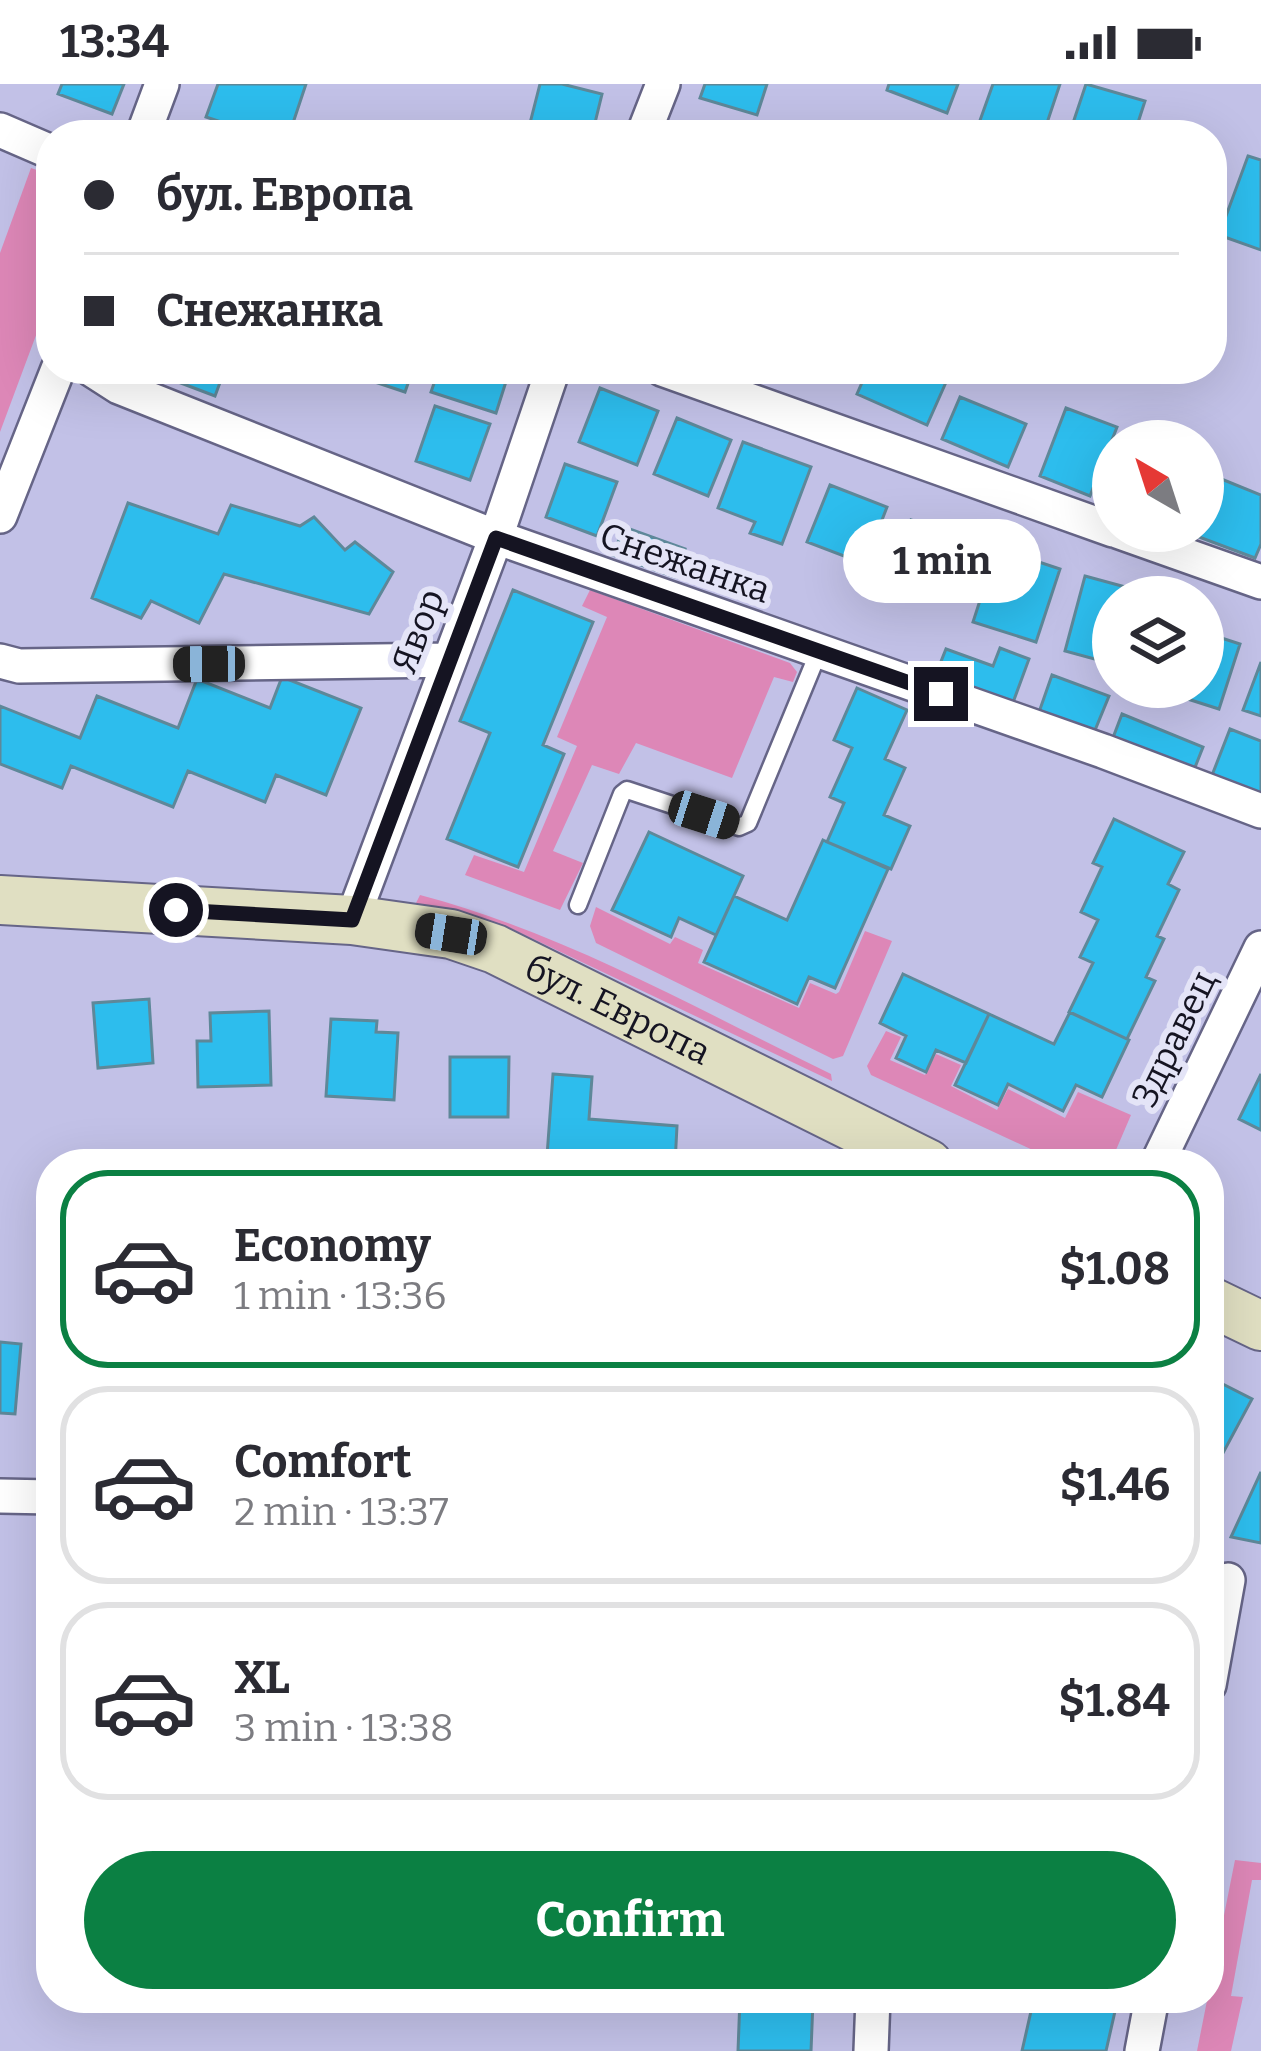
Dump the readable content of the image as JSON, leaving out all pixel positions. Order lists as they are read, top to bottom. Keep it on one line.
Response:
{"streets":{"street":["Снежанка","Явор","бул. Европа","Здравец"]},"crossings":[["Снежанка","Явор"],["Явор","бул. Европа"]],"north":"top left","page":{"status":"13:34","banner":["бул. Европа","Снежанка"],"bubble":"1 min","list":[{"name":"Economy","note":"1 min · 13:36","value":"$1.08"},{"name":"Comfort","note":"2 min · 13:37","value":"$1.46"},{"name":"XL","note":"3 min · 13:38","value":"$1.84"}],"buttons":"Confirm"}}
